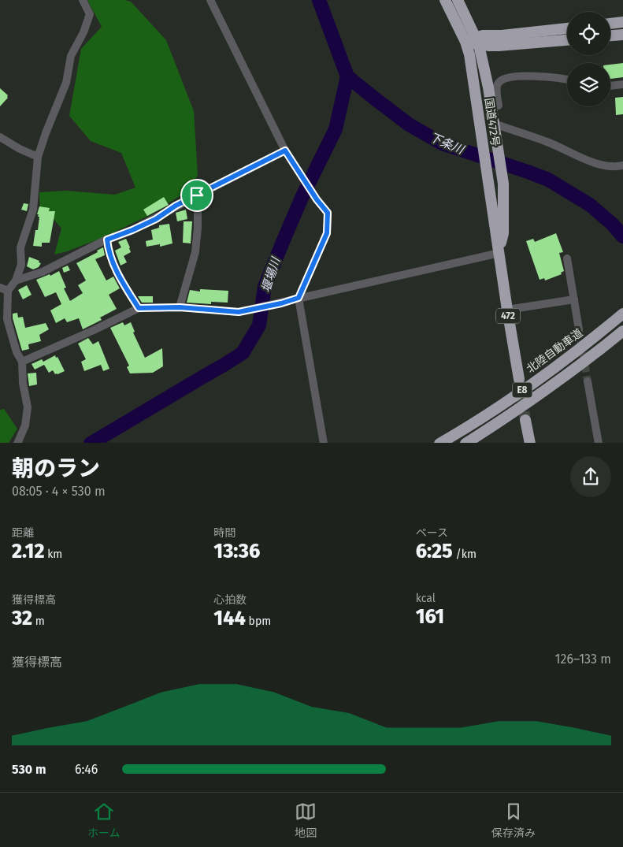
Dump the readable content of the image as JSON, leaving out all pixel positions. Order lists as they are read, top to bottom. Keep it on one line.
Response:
{"streets":{"highway":["国道472号","472","北陸自動車道","E8"]},"water":["下条川","堰場川"],"page":{"heading":["朝のラン","08:05 · 4 × 530 m"],"stats":[["距離","2.12 km"],["時間","13:36"],["ペース","6:25 /km"],["獲得標高","32 m"],["心拍数","144 bpm"],["kcal","161"]],"chart":["獲得標高","126–133 m"],"list":[{"name":"530 m","note":"6:46"}],"tabs":["ホーム","地図","保存済み"]}}
